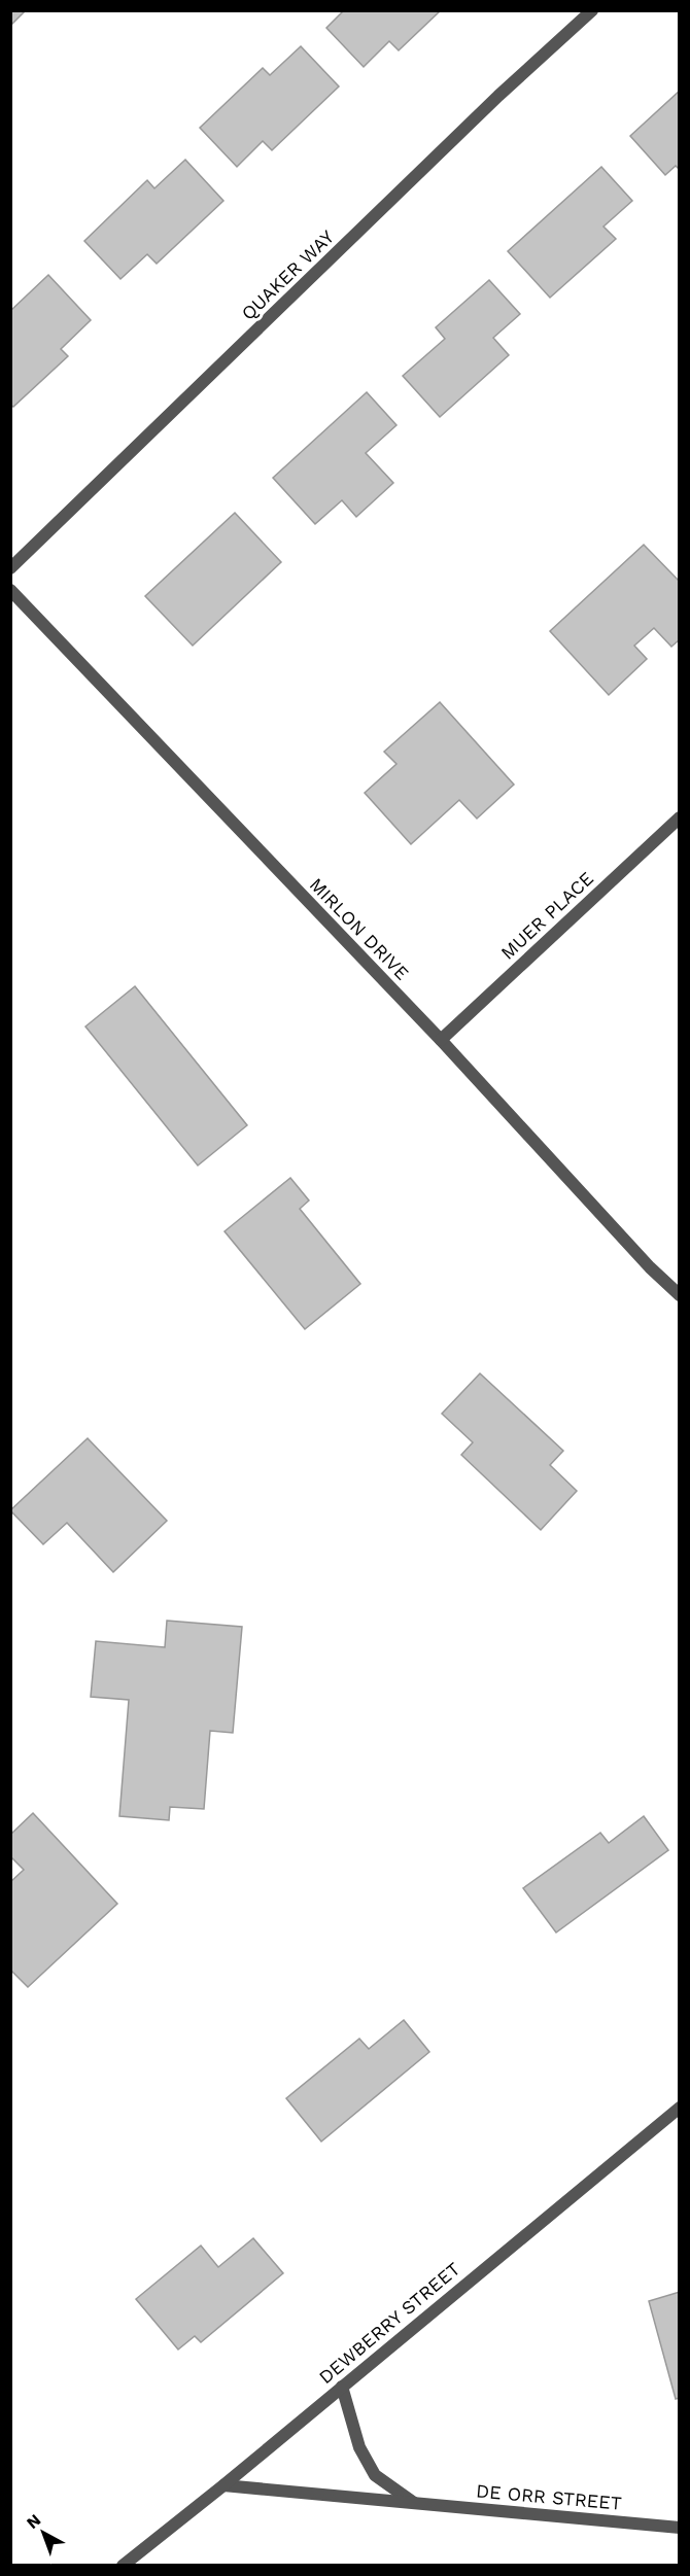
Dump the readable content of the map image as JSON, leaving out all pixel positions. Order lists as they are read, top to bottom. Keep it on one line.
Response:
{"streets":{"street":["QUAKER WAY","MUER PLACE","MIRLON DRIVE","DEWBERRY STREET","DE ORR STREET"]},"crossings":[["MUER PLACE","MIRLON DRIVE"],["DEWBERRY STREET","DE ORR STREET"]],"north":"top left"}
